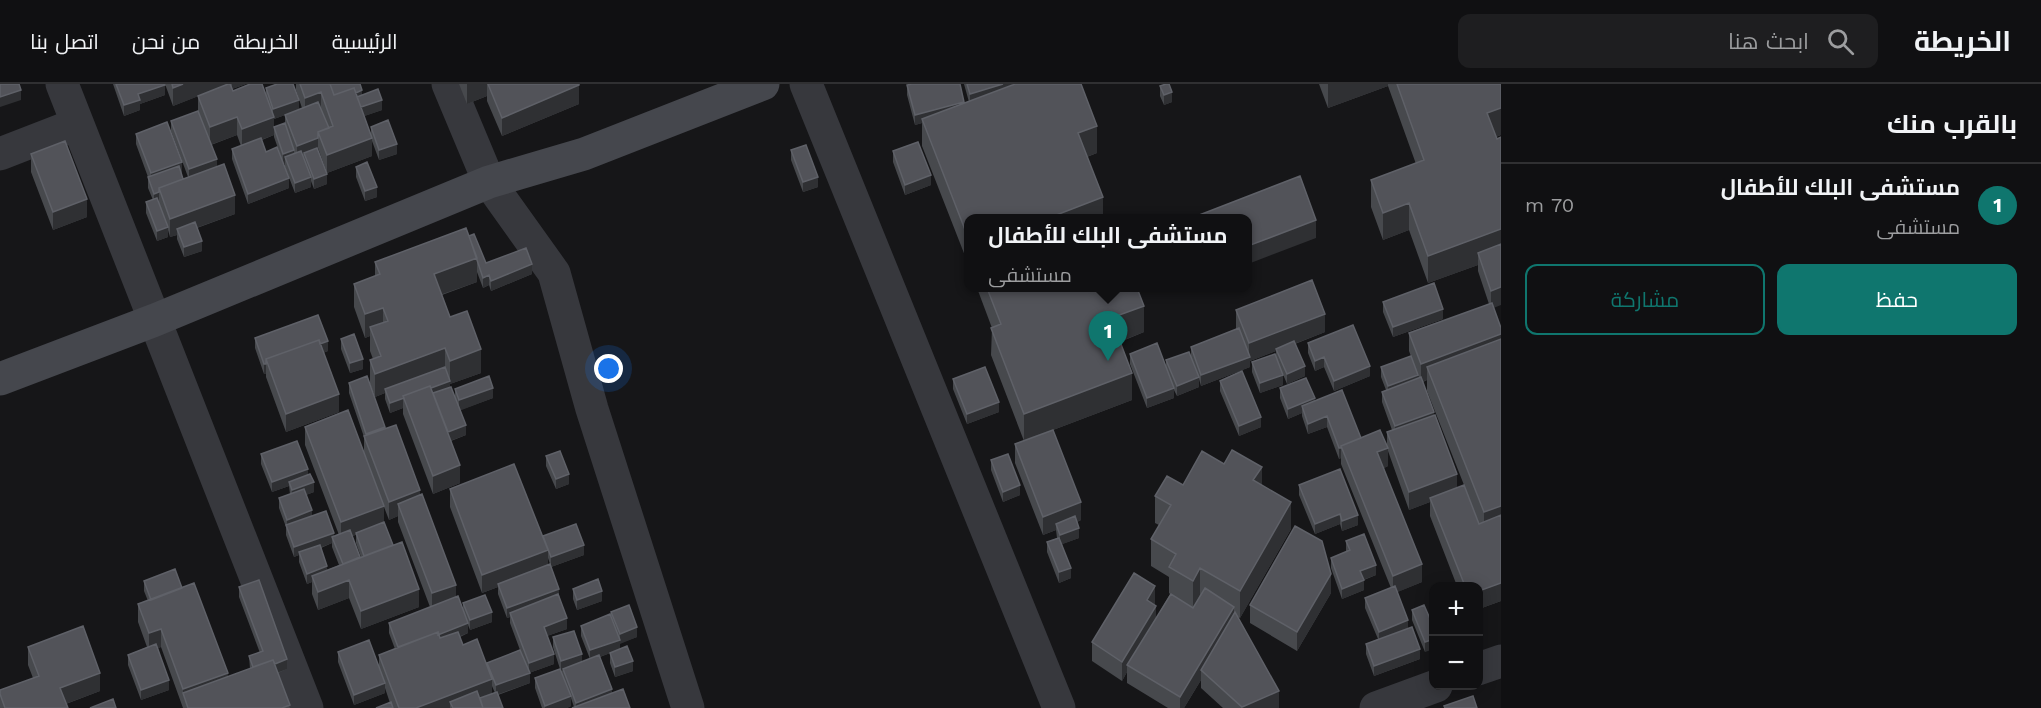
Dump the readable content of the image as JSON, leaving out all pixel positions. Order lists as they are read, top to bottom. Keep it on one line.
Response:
{"page":{"header":"الخريطة","search":"ابحث هنا","nav":["الرئيسية","الخريطة","من نحن","اتصل بنا"],"heading":"بالقرب منك","list":[{"mark":"1","name":"مستشفى البلك للأطفال","note":"مستشفى","value":"70 m"}],"popup":["مستشفى البلك للأطفال","مستشفى"],"buttons":["حفظ","مشاركة"],"pins":"1","map_buttons":["+","−"]}}
